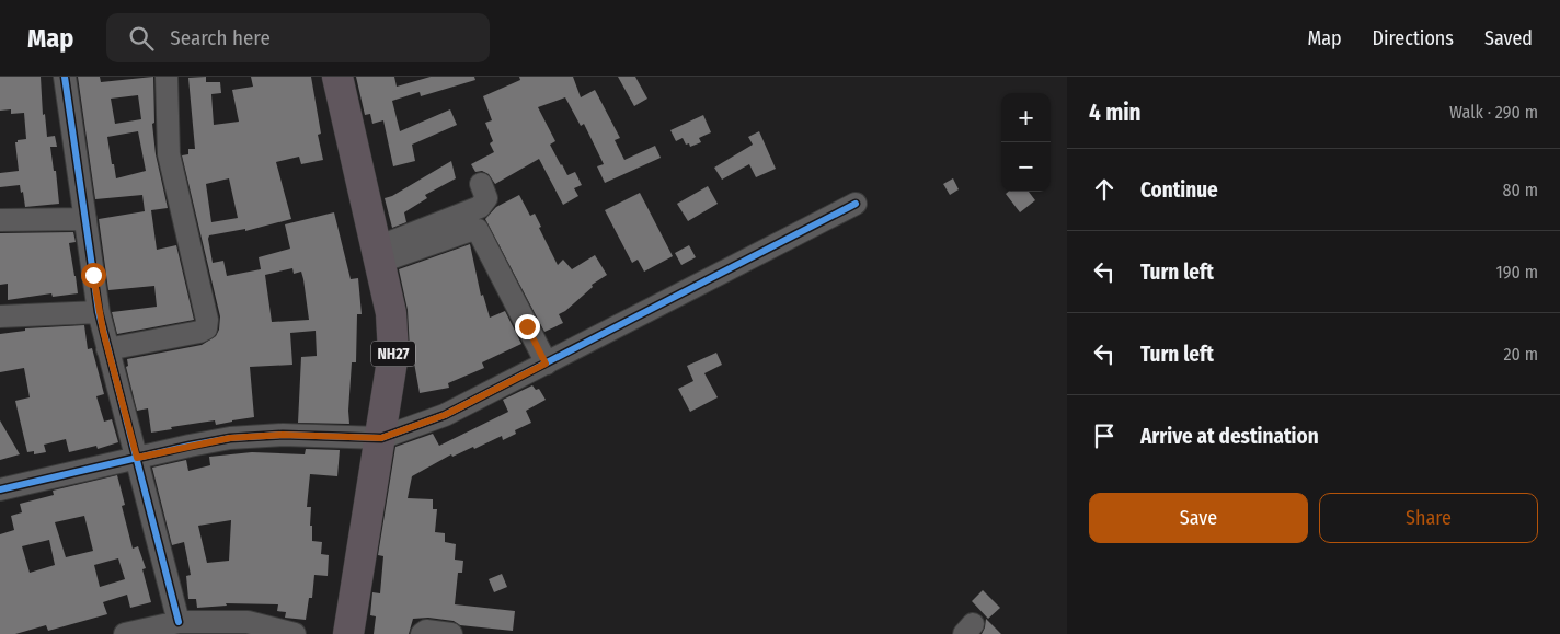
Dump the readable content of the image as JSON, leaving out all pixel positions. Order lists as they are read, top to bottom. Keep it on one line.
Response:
{"streets":{"highway":["NH27"]},"page":{"header":"Map","search":"Search here","nav":["Map","Directions","Saved"],"heading":["4 min","Walk · 290 m"],"map_buttons":["+","−"],"list":[["Continue","80 m"],["Turn left","190 m"],["Turn left","20 m"],"Arrive at destination"],"buttons":["Save","Share"]}}
